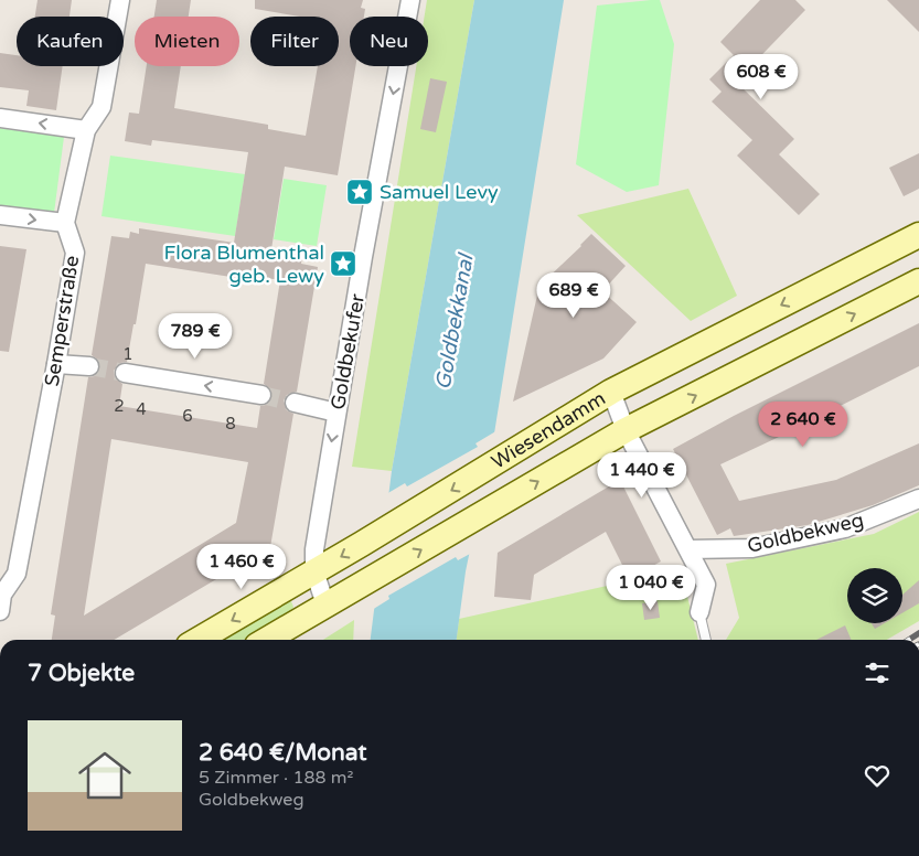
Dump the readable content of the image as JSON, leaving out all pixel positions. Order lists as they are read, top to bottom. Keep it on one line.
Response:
{"streets":{"street":["Semperstraße","Goldbekufer","Wiesendamm","Goldbekweg"]},"crossings":[["Goldbekufer","Wiesendamm"]],"one_way":["Goldbekufer"],"water":["Goldbekkanal"],"places":{"place":["Samuel Levy","Flora Blumenthal geb. Lewy"]},"house_numbers":["1","2","4","6","8"],"page":{"chip":["Kaufen","Mieten","Filter","Neu"],"price":["608 €","689 €","789 €","2 640 €","1 440 €","1 460 €","1 040 €"],"heading":"7 Objekte","list":[{"name":"2 640 €/Monat","note":"5 Zimmer · 188 m² · Goldbekweg"}]}}
